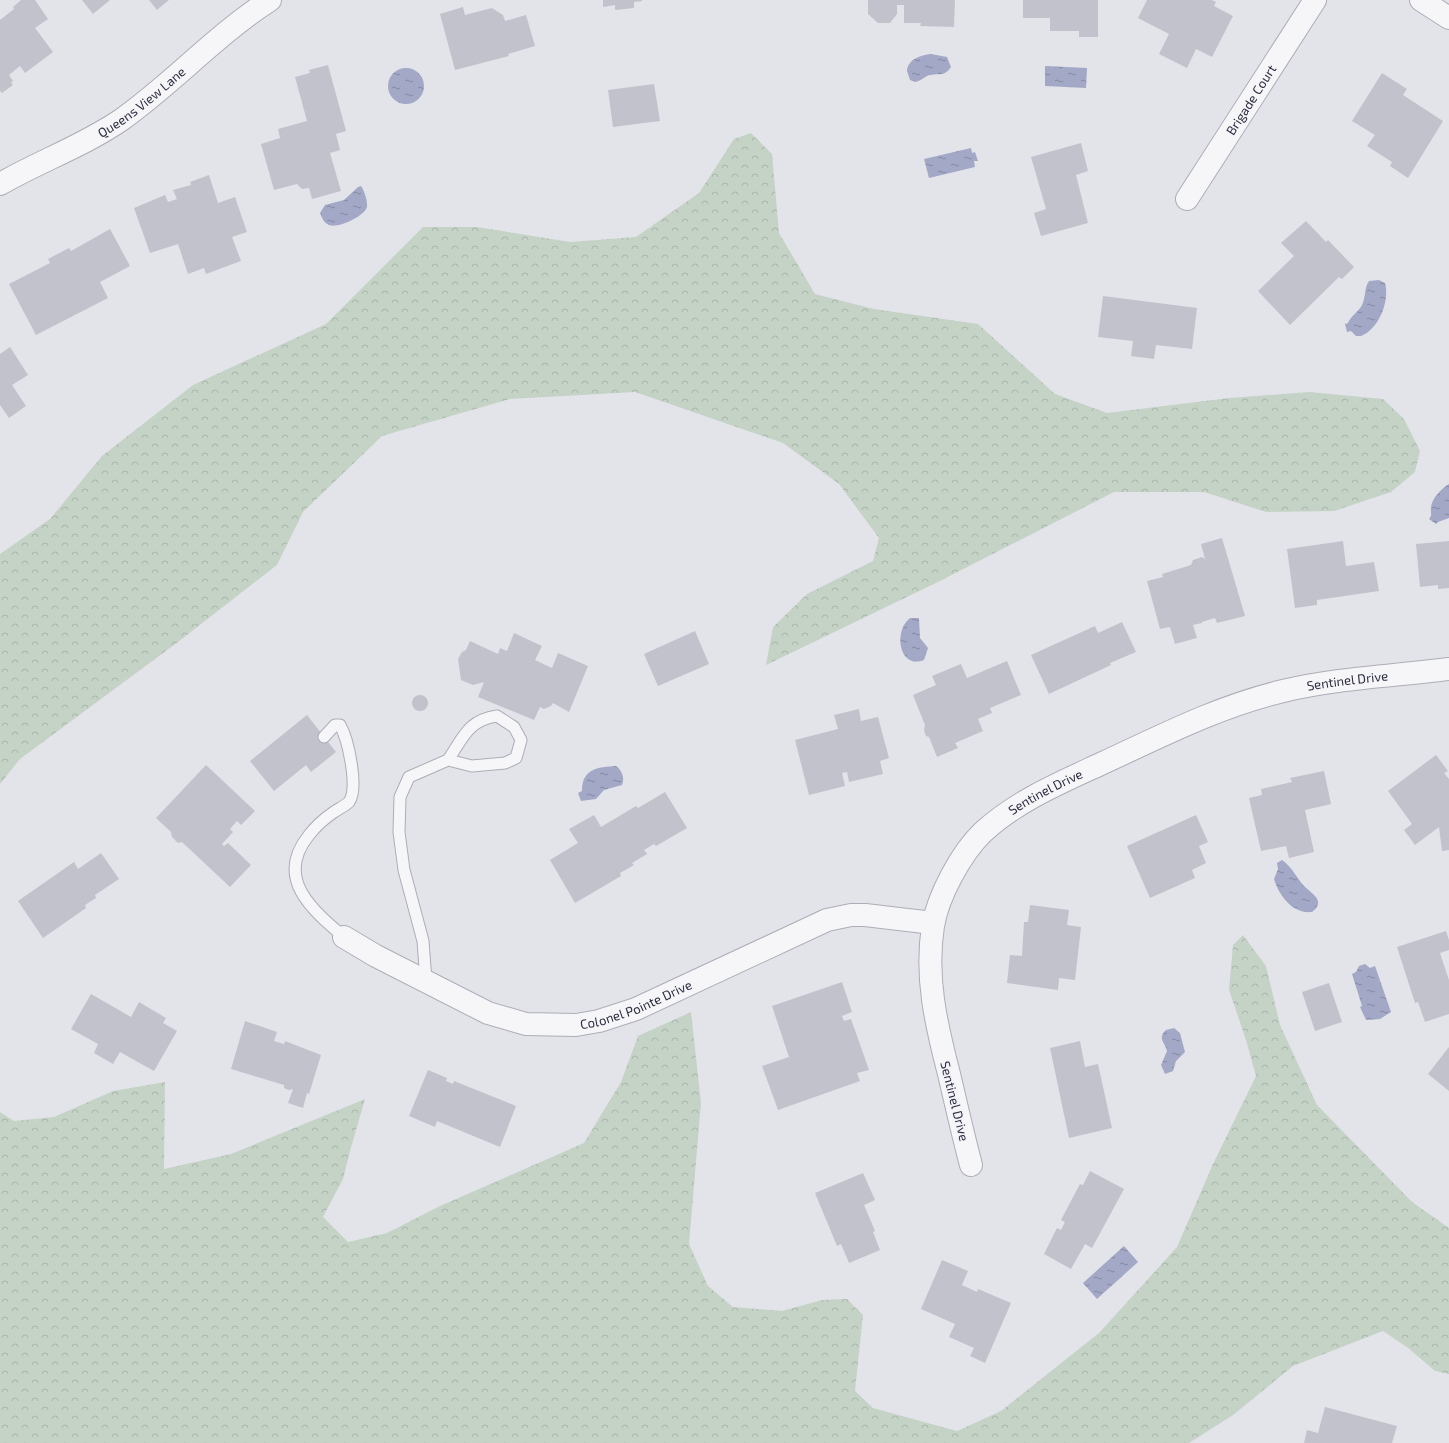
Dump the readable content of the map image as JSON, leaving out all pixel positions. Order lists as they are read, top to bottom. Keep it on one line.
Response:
{"streets":{"street":["Brigade Court","Queens View Lane","Sentinel Drive","Colonel Pointe Drive"]},"crossings":[["Sentinel Drive","Colonel Pointe Drive"]]}
